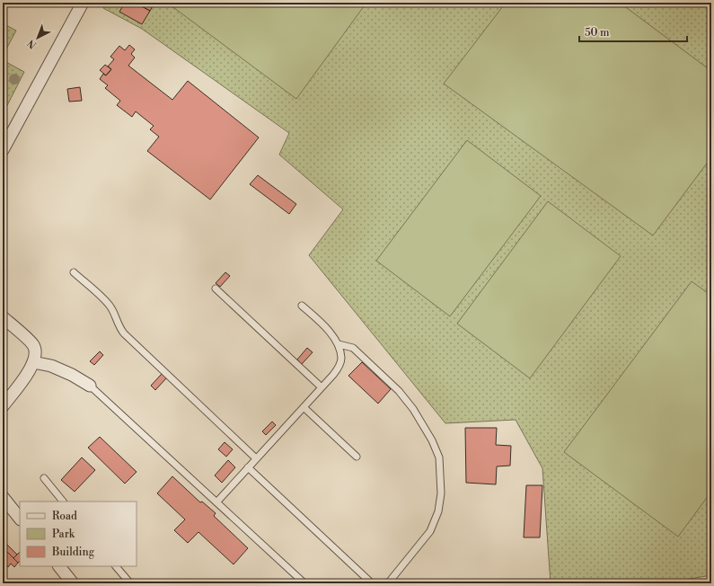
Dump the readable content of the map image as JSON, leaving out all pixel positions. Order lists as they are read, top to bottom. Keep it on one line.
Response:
{"legend":["Road","Park","Building"],"scale_bar":"50 m","north":"bottom left"}
